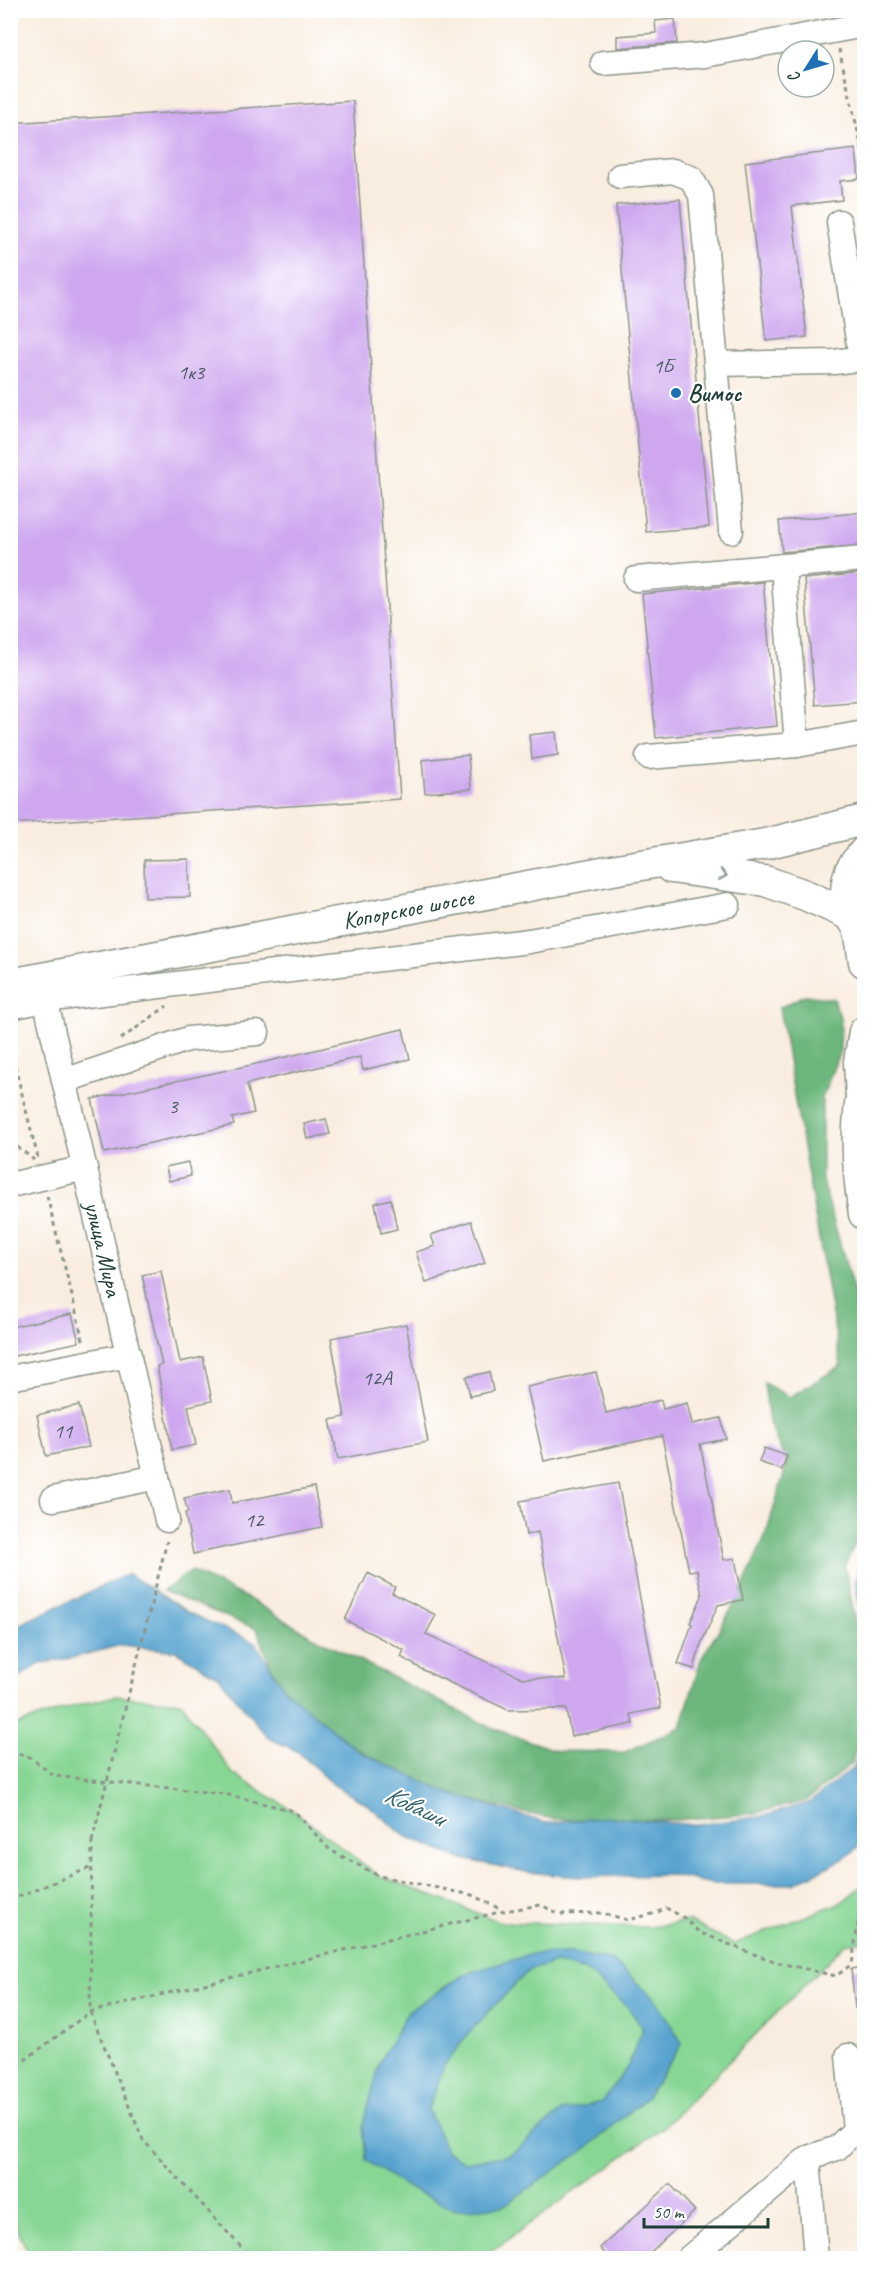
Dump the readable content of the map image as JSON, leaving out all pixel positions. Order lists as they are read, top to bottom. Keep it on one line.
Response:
{"streets":{"main road":["Копорское шоссе"],"street":["улица Мира"]},"crossings":[["Копорское шоссе","улица Мира"]],"water":["Коваши"],"places":["Вимос"],"house_numbers":["1Б","1к3","3","12А","11","12"],"scale_bar":"50 m","north":"bottom left"}
